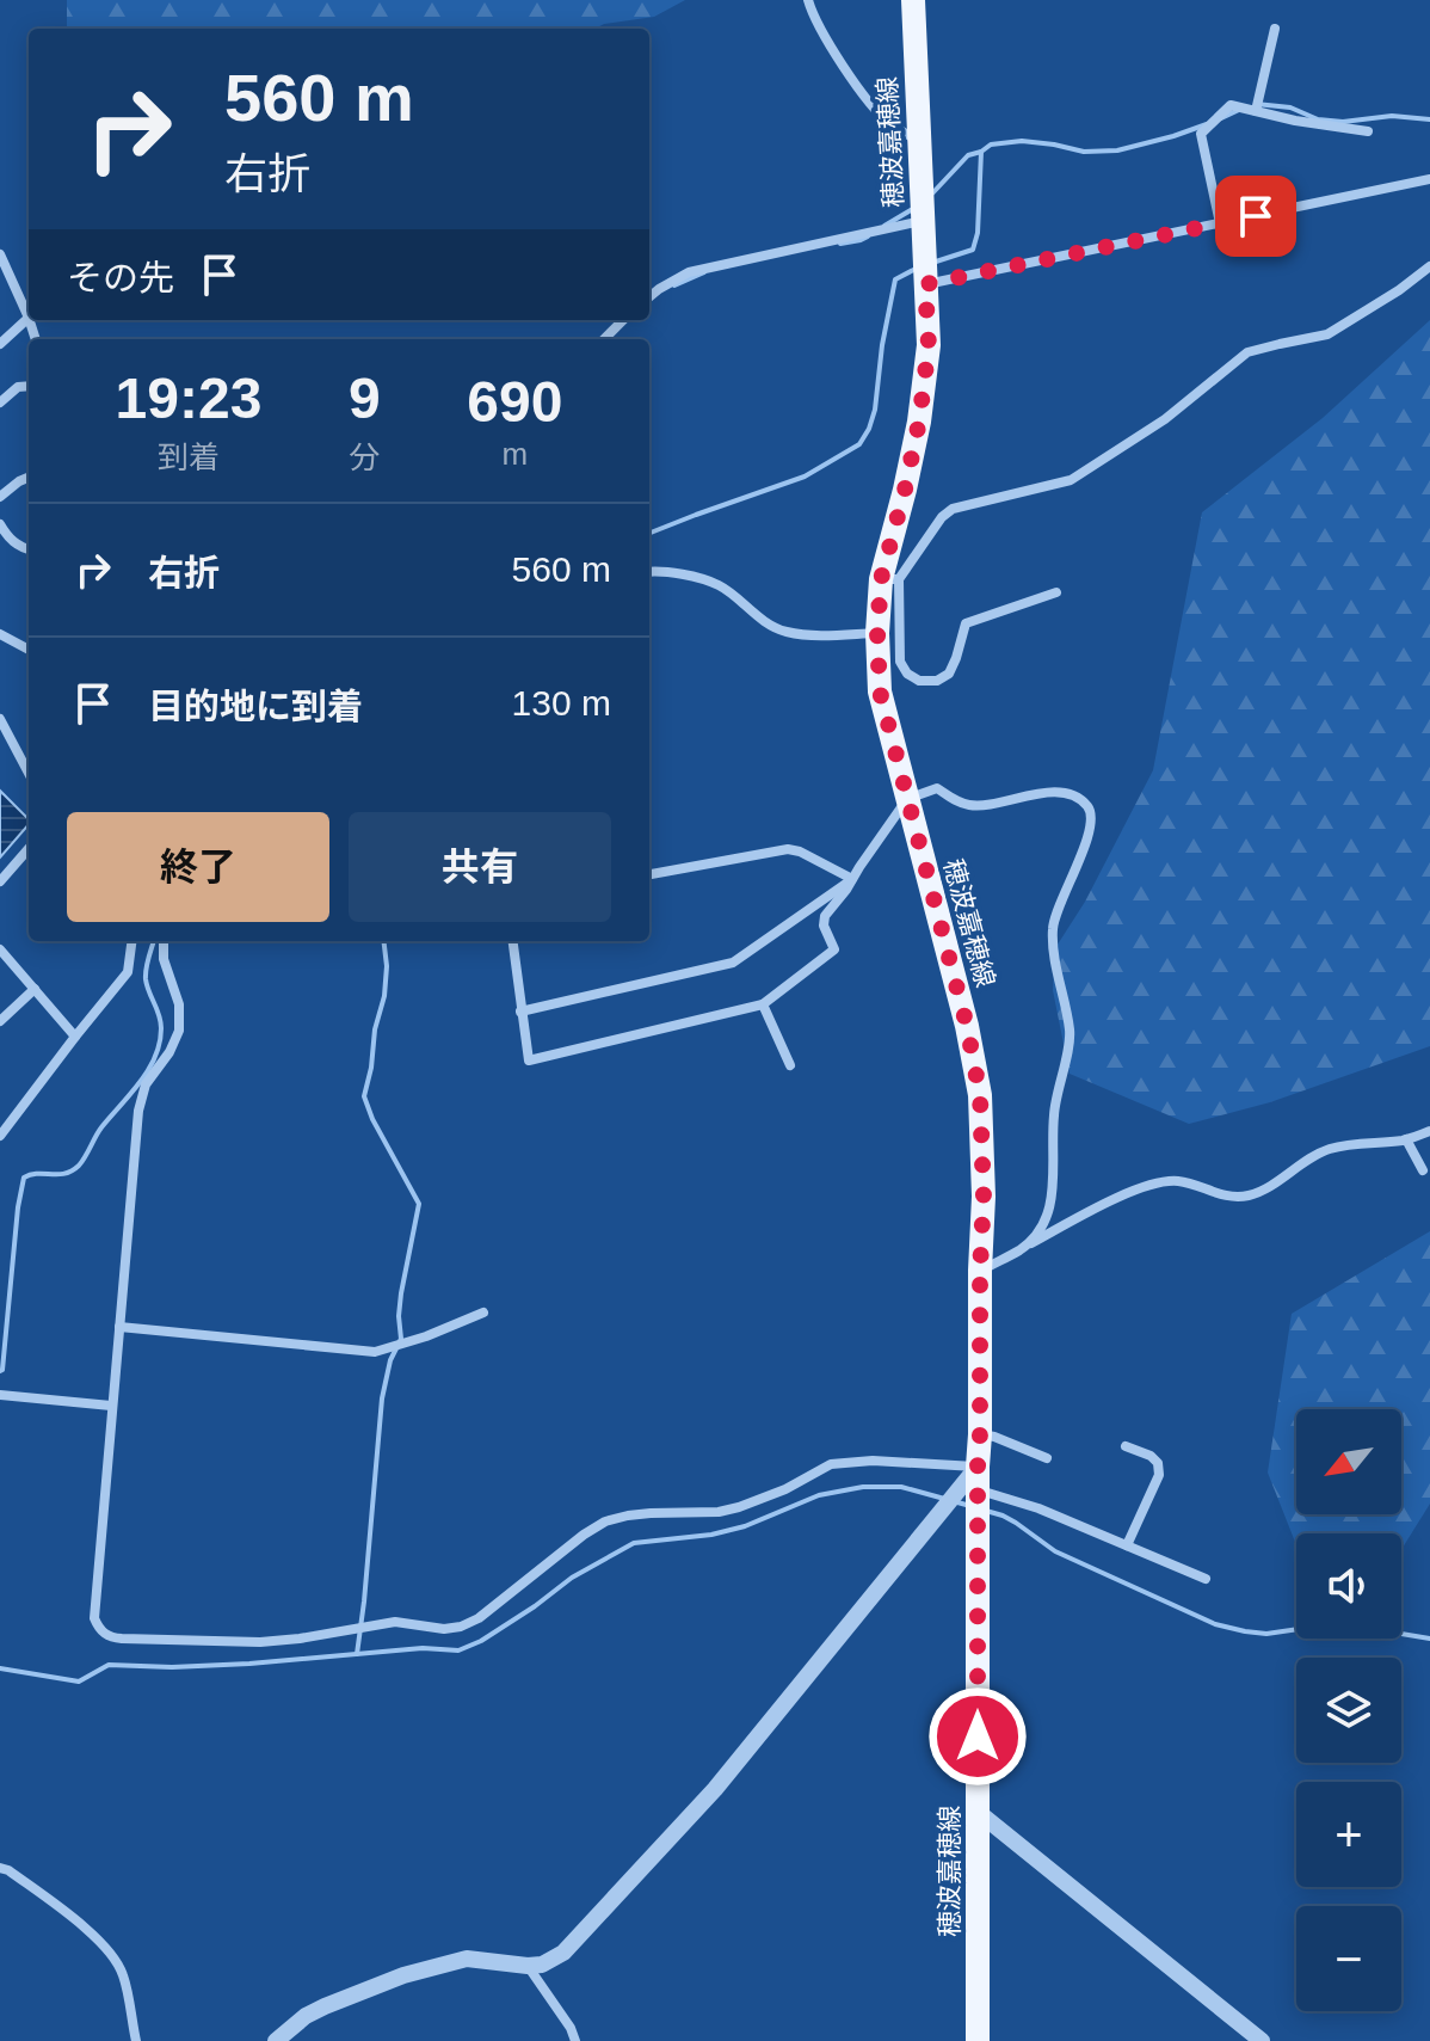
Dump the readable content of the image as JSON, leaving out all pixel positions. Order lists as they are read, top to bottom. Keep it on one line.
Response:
{"streets":{"main road":["穂波嘉穂線"]},"north":"bottom left","page":{"turn":["560 m","右折"],"then":"その先","eta":["19:23","到着","9","分","690","m"],"list":[{"name":"右折","value":"560 m"},{"name":"目的地に到着","value":"130 m"}],"buttons":["終了","共有"],"map_buttons":["+","−"]}}
